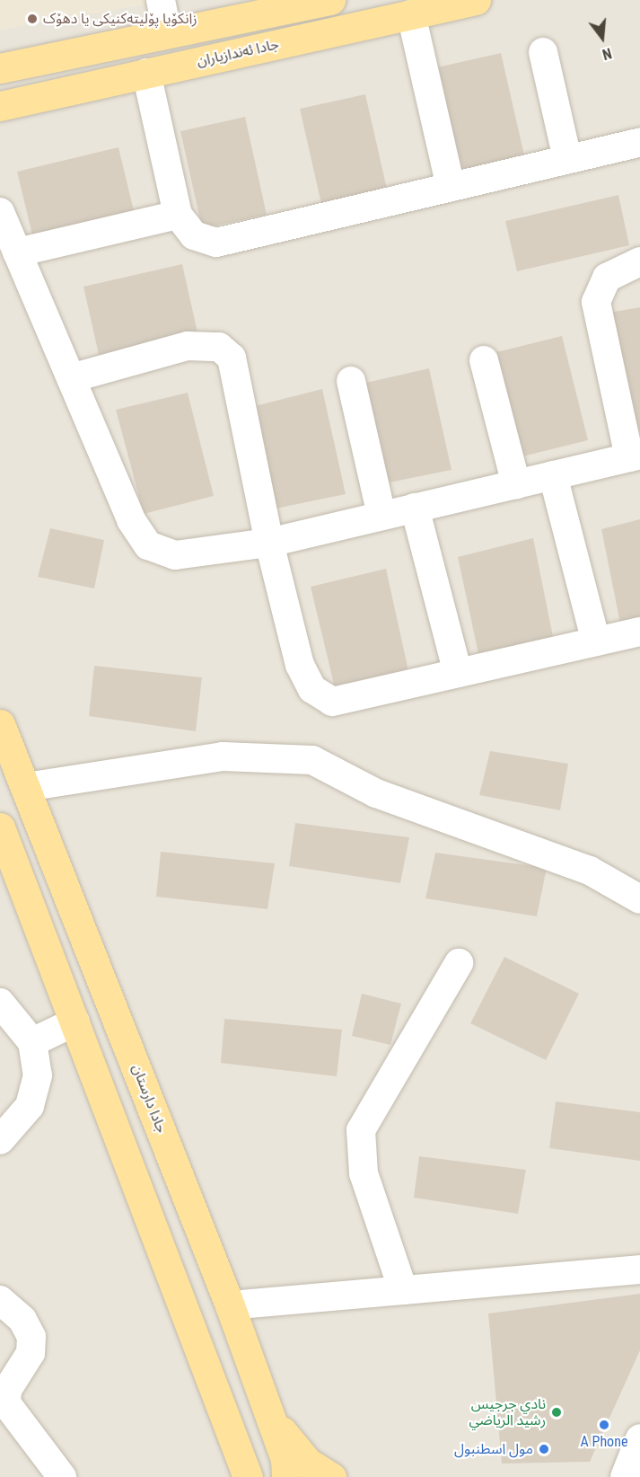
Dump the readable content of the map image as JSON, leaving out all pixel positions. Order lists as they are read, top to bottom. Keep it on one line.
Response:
{"streets":{"main road":["جادا ئەندازیاران","جادا دارستان"]},"places":["زانکۆیا پۆلیتەکنیکی یا دهۆک","نادي جرجيس رشيد الرياضي","A Phone","مول اسطنبول"],"north":"bottom"}
